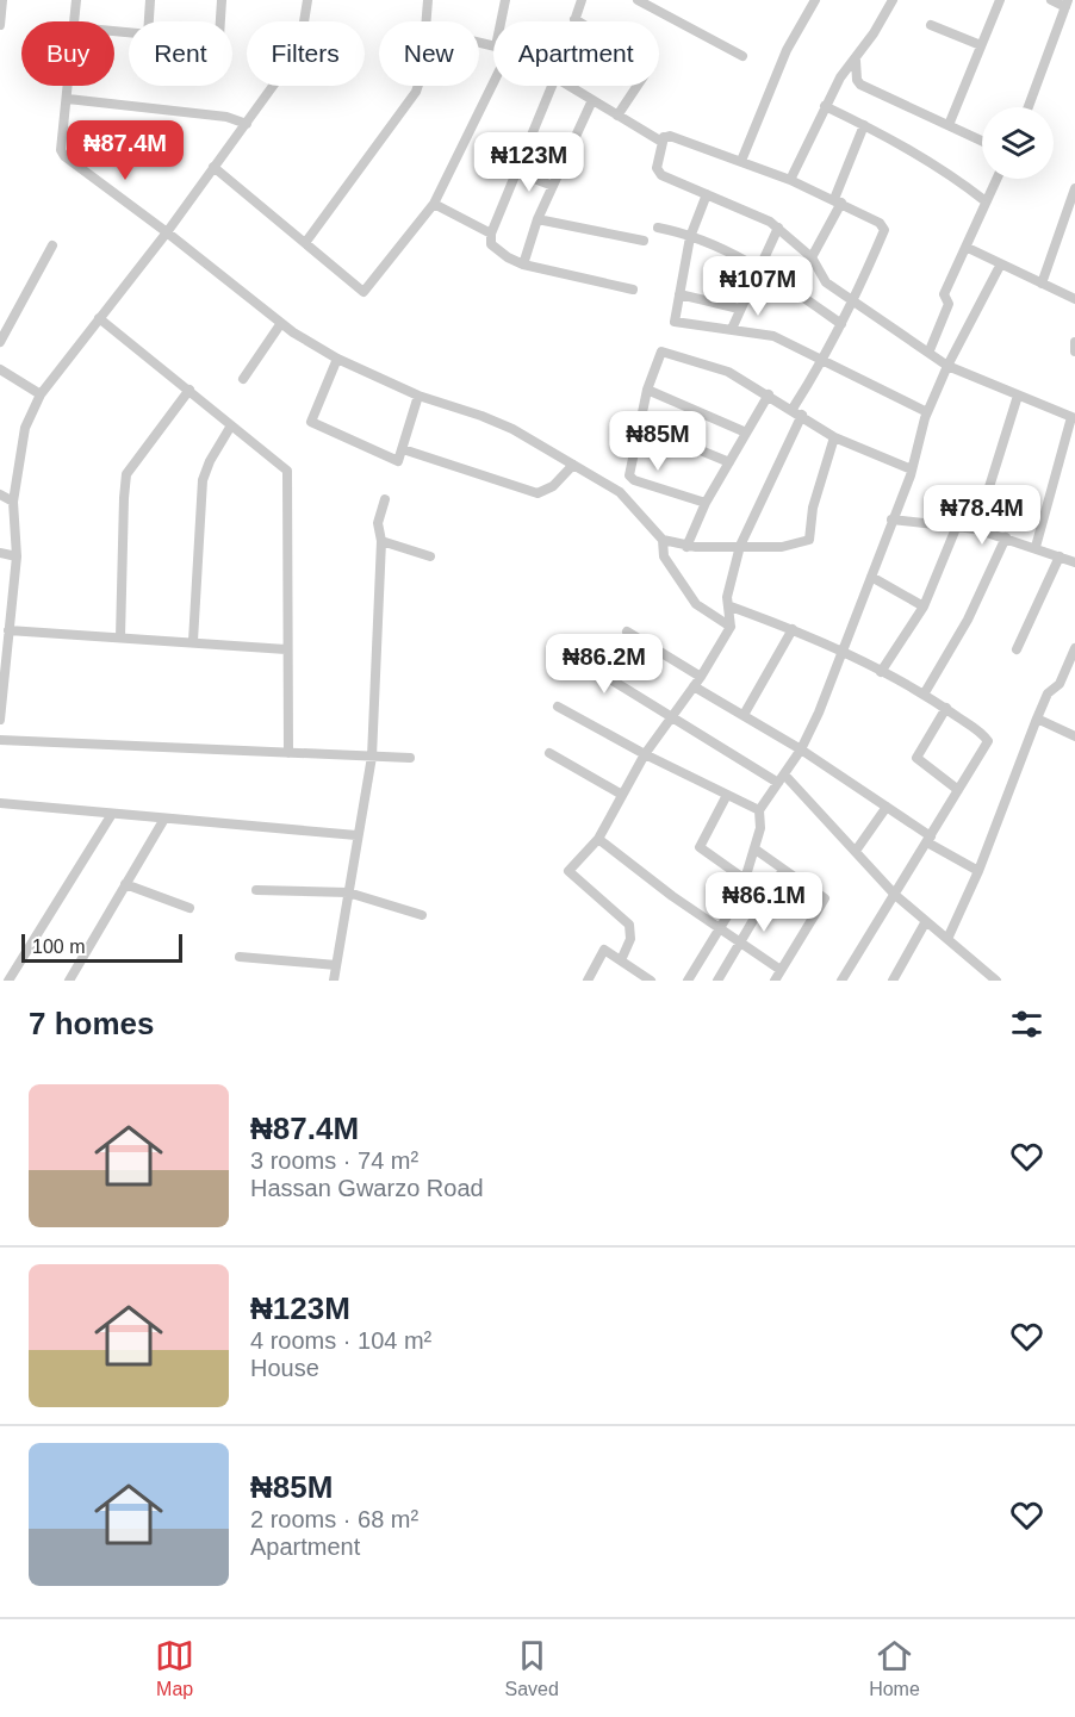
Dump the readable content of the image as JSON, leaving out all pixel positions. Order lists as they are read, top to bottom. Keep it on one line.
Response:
{"scale_bar":"100 m","page":{"chip":["Buy","Rent","Filters","New","Apartment"],"price":["₦87.4M","₦123M","₦107M","₦85M","₦78.4M","₦86.2M","₦86.1M"],"scale":"100 m","heading":"7 homes","list":[{"name":"₦87.4M","note":"3 rooms · 74 m² · Hassan Gwarzo Road"},{"name":"₦123M","note":"4 rooms · 104 m² · House"},{"name":"₦85M","note":"2 rooms · 68 m² · Apartment"}],"tabs":["Map","Saved","Home"]}}
